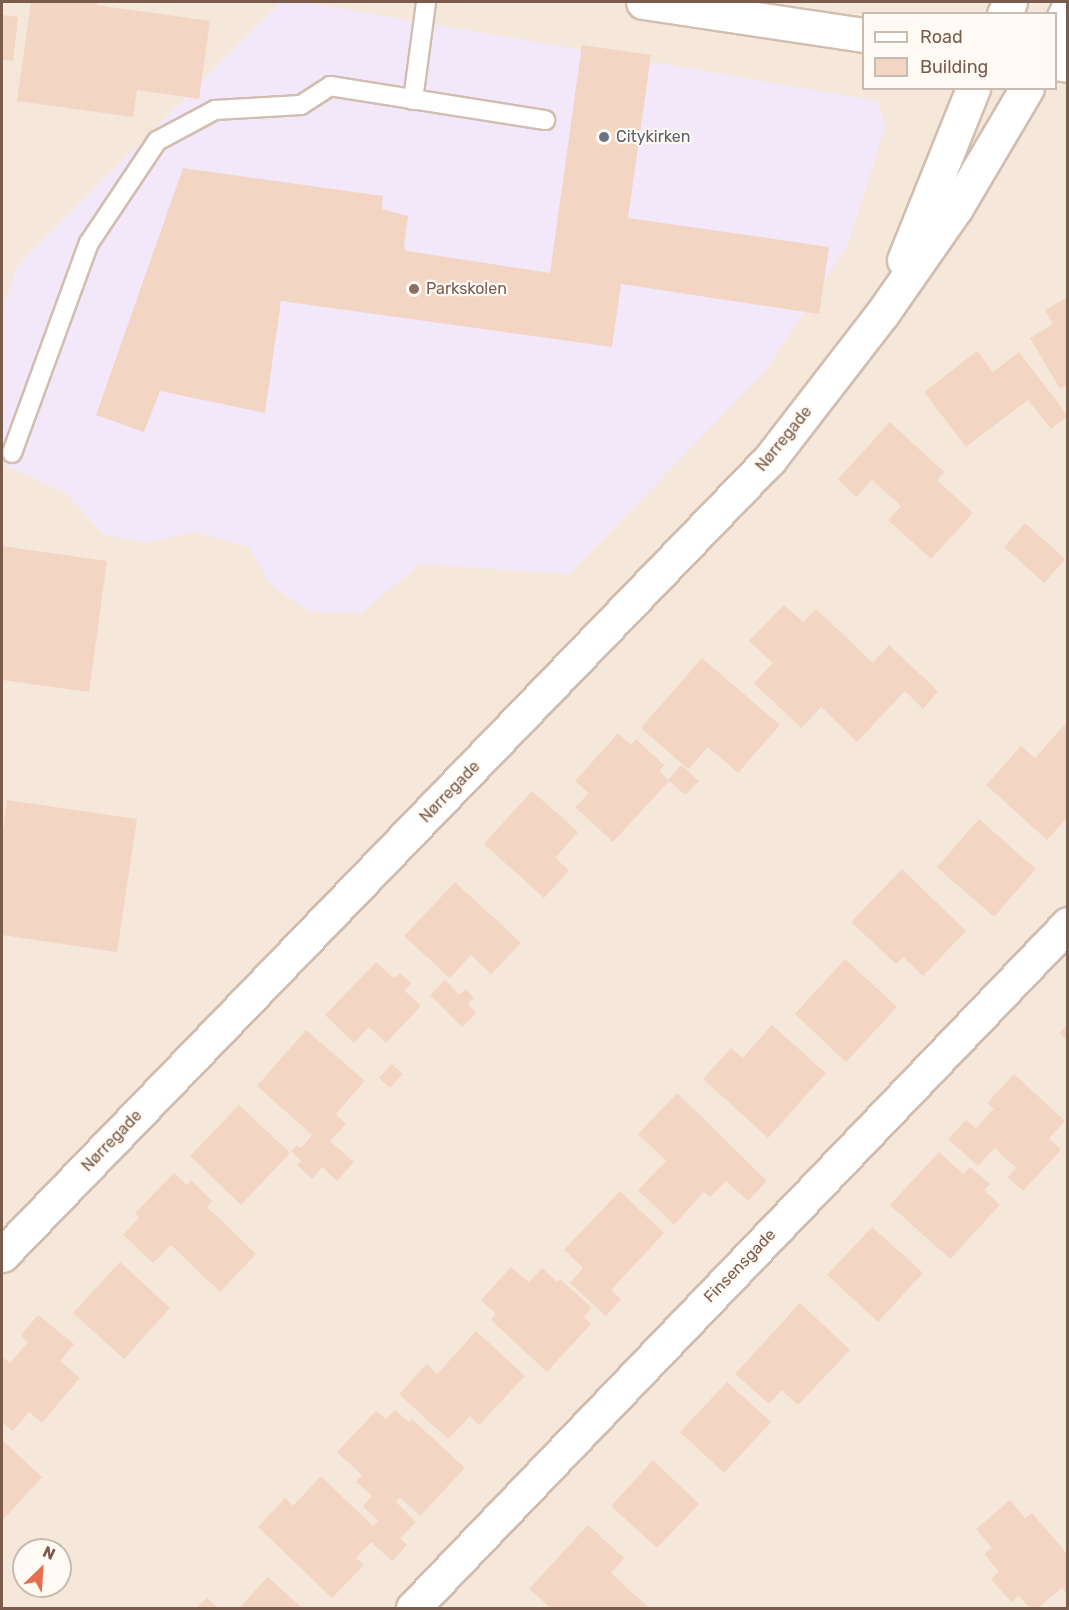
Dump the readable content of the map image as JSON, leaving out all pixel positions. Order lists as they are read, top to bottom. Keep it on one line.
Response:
{"streets":{"street":["Nørregade","Finsensgade"]},"places":["Citykirken","Parkskolen"],"legend":["Road","Building"],"north":"top right"}
